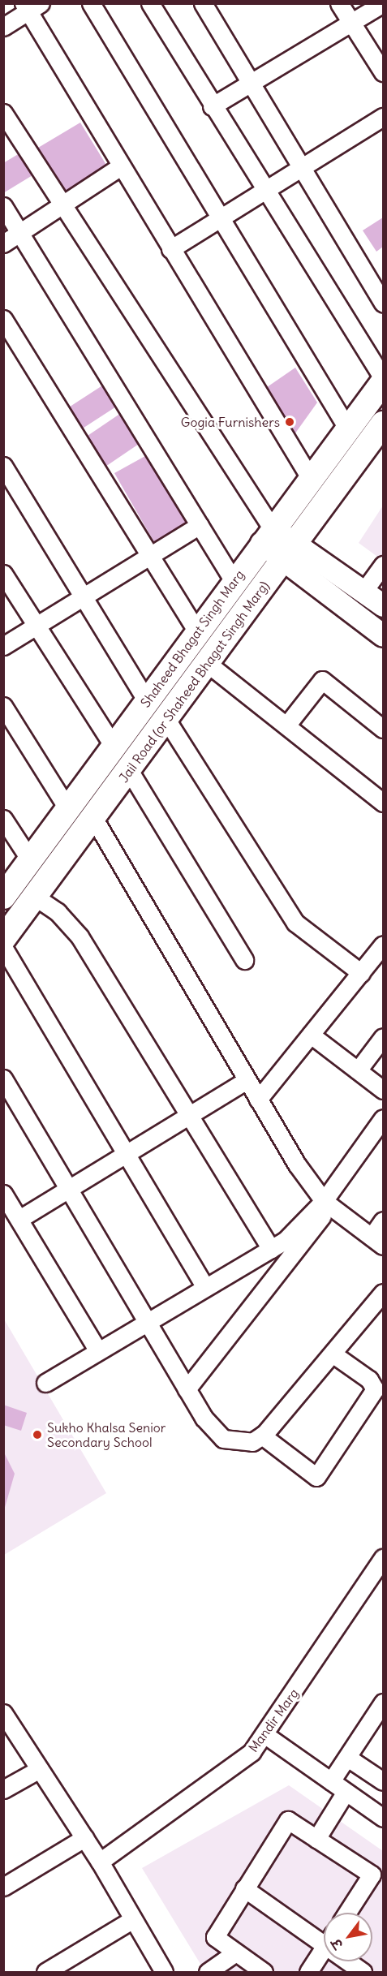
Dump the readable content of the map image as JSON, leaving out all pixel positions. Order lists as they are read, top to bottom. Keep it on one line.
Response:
{"streets":{"main road":["Shaheed Bhagat Singh Marg","Jail Road (or Shaheed Bhagat Singh Marg)"],"street":["Mandir Marg"]},"places":["Gogia Furnishers","Sukho Khalsa Senior Secondary School"],"north":"bottom left"}
